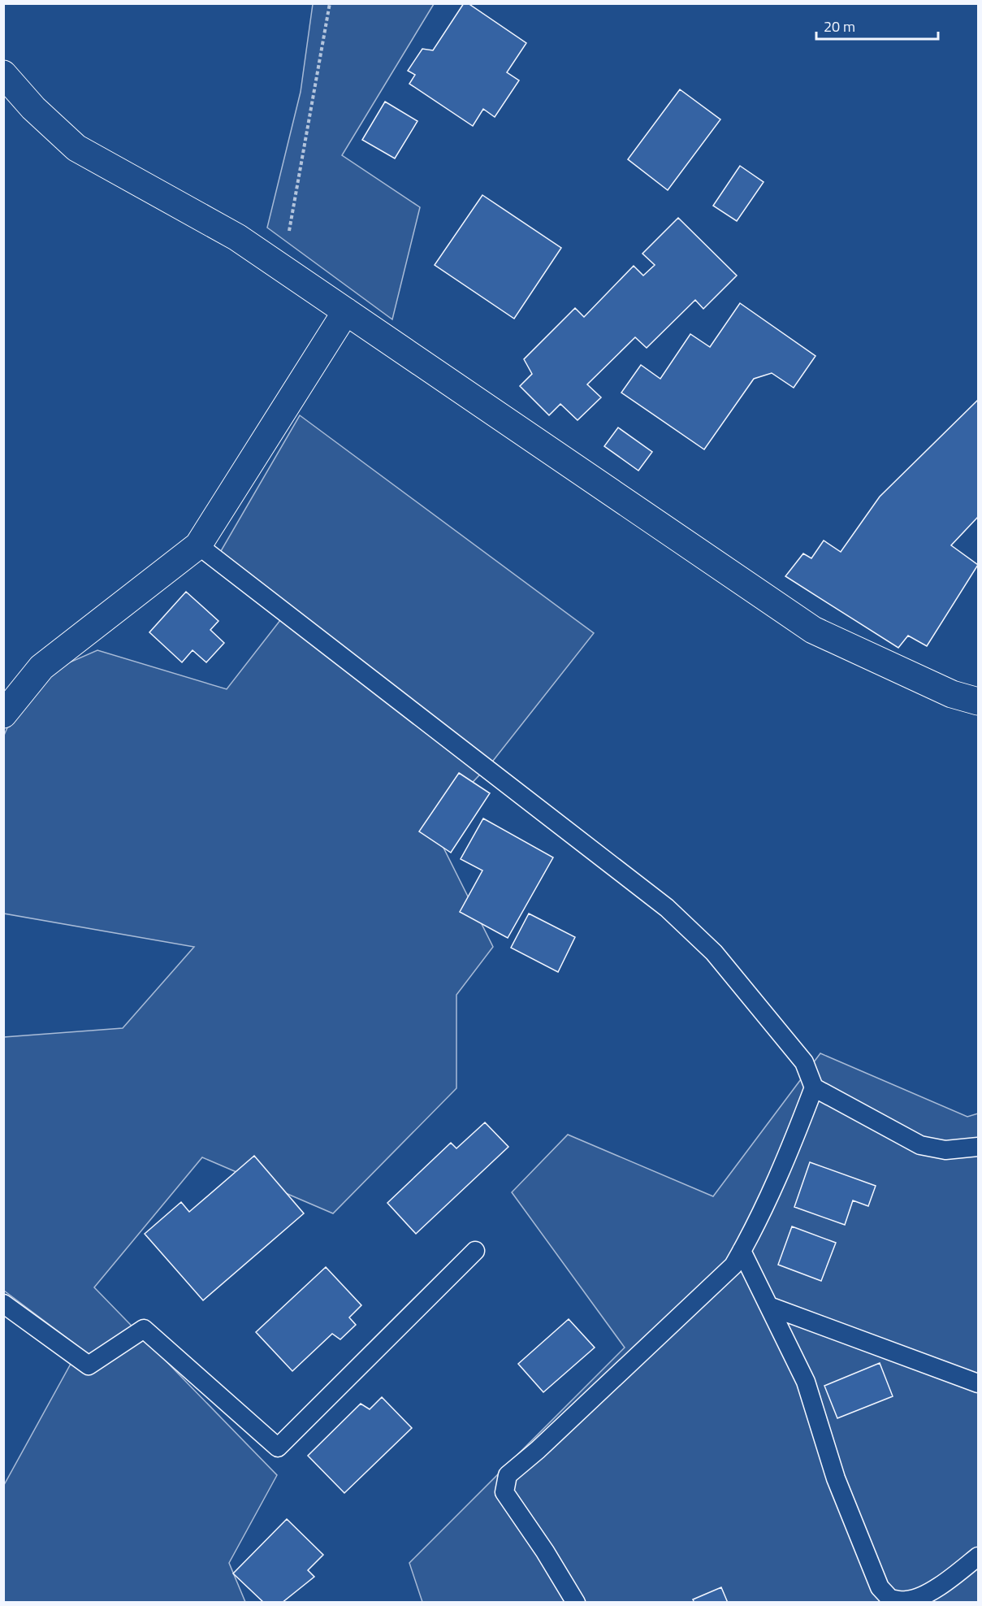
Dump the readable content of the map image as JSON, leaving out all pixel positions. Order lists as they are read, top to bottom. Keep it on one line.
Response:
{"scale_bar":"20 m"}
